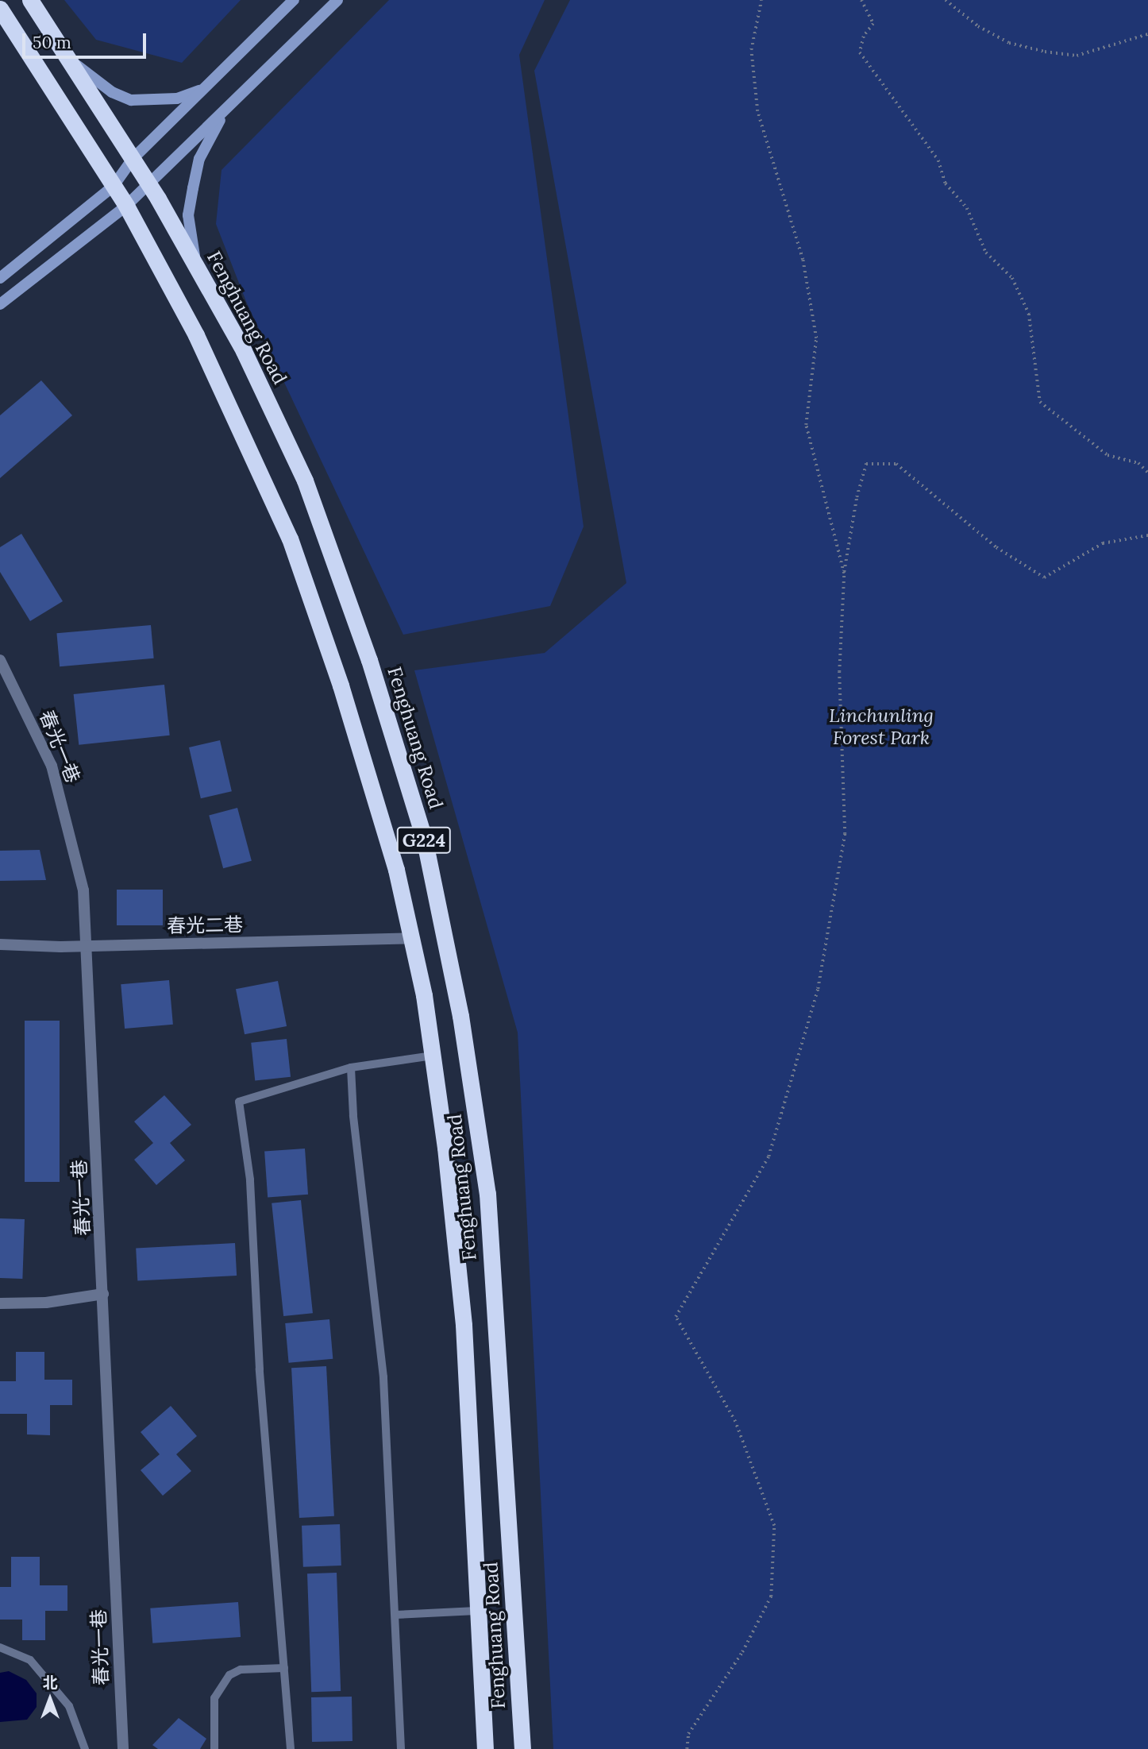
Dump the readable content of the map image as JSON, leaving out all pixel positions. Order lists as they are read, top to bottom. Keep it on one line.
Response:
{"streets":{"highway":["Fenghuang Road","G224"],"street":["春光一巷","春光二巷"]},"crossings":[["Fenghuang Road","春光二巷"],["春光一巷","春光二巷"]],"parks":["Linchunling Forest Park"],"scale_bar":"50 m","north":"top"}
